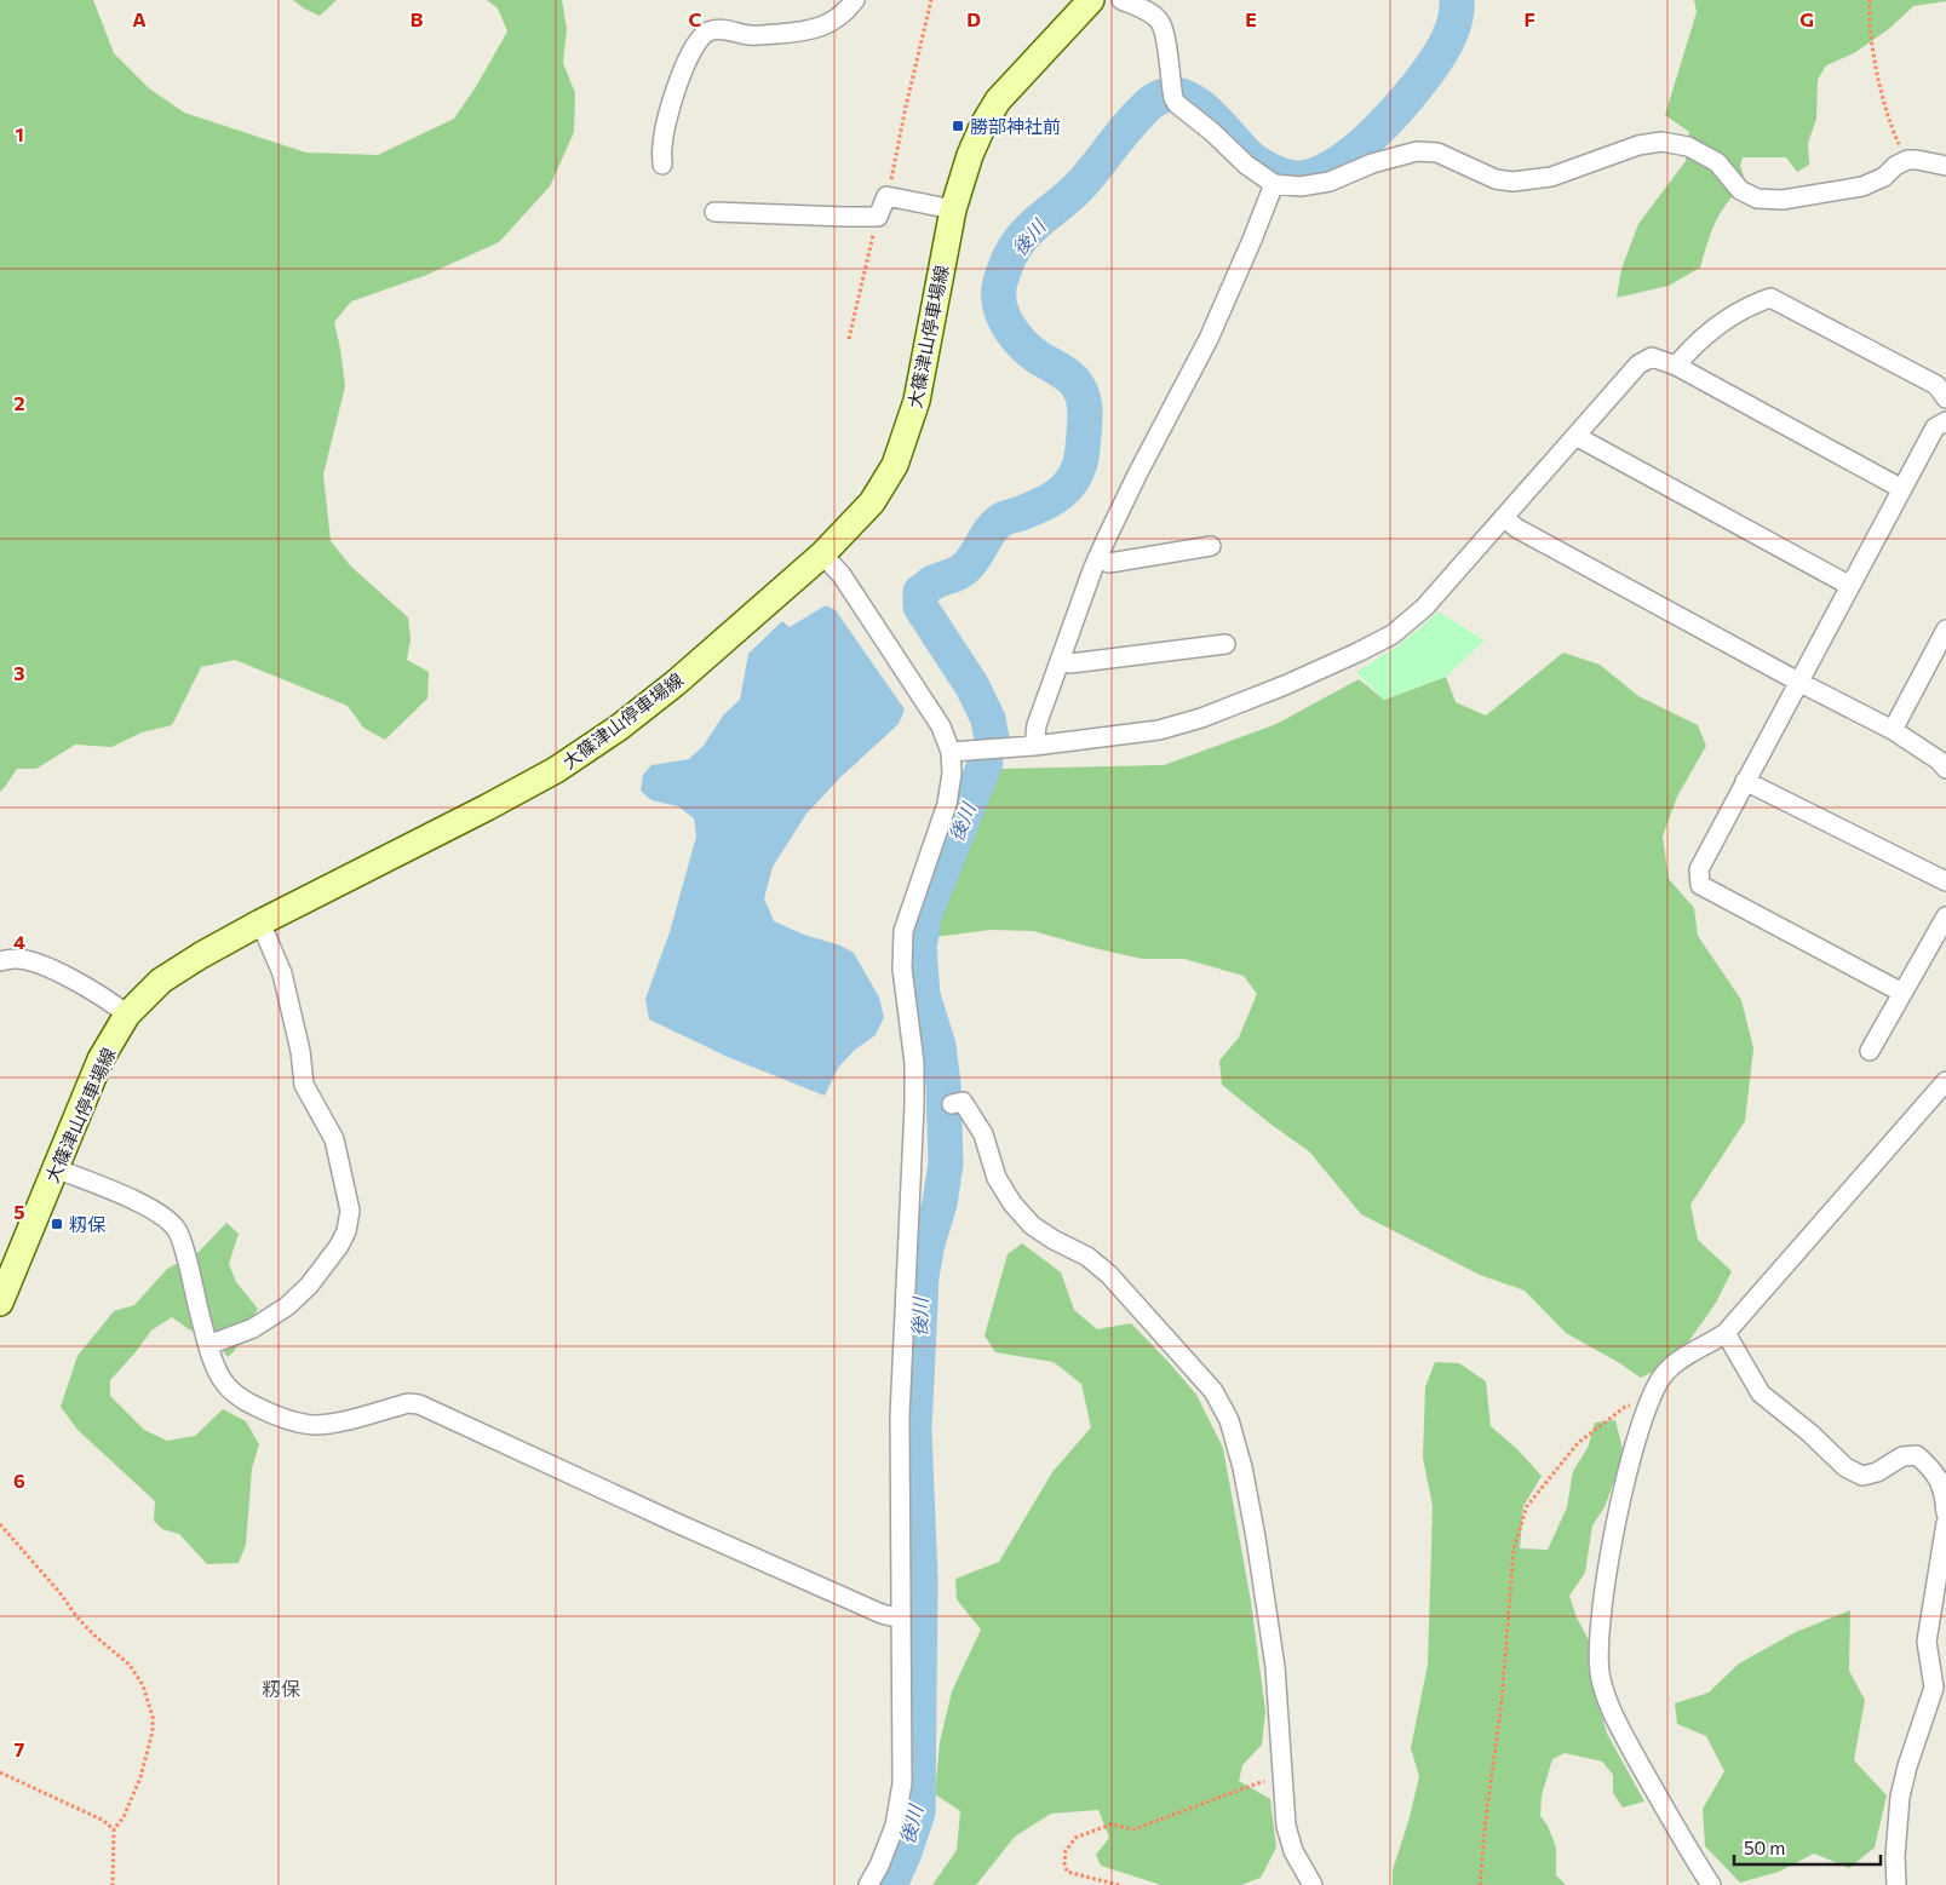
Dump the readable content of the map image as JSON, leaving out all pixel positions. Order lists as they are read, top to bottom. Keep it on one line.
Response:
{"streets":{"main road":["大篠津山停車場線"]},"districts":["籾保"],"water":["後川"],"places":{"transit":["勝部神社前","籾保"]},"scale_bar":"50 m","grid":{"columns":["A","B","C","D","E","F","G"],"rows":["1","2","3","4","5","6","7"]}}
